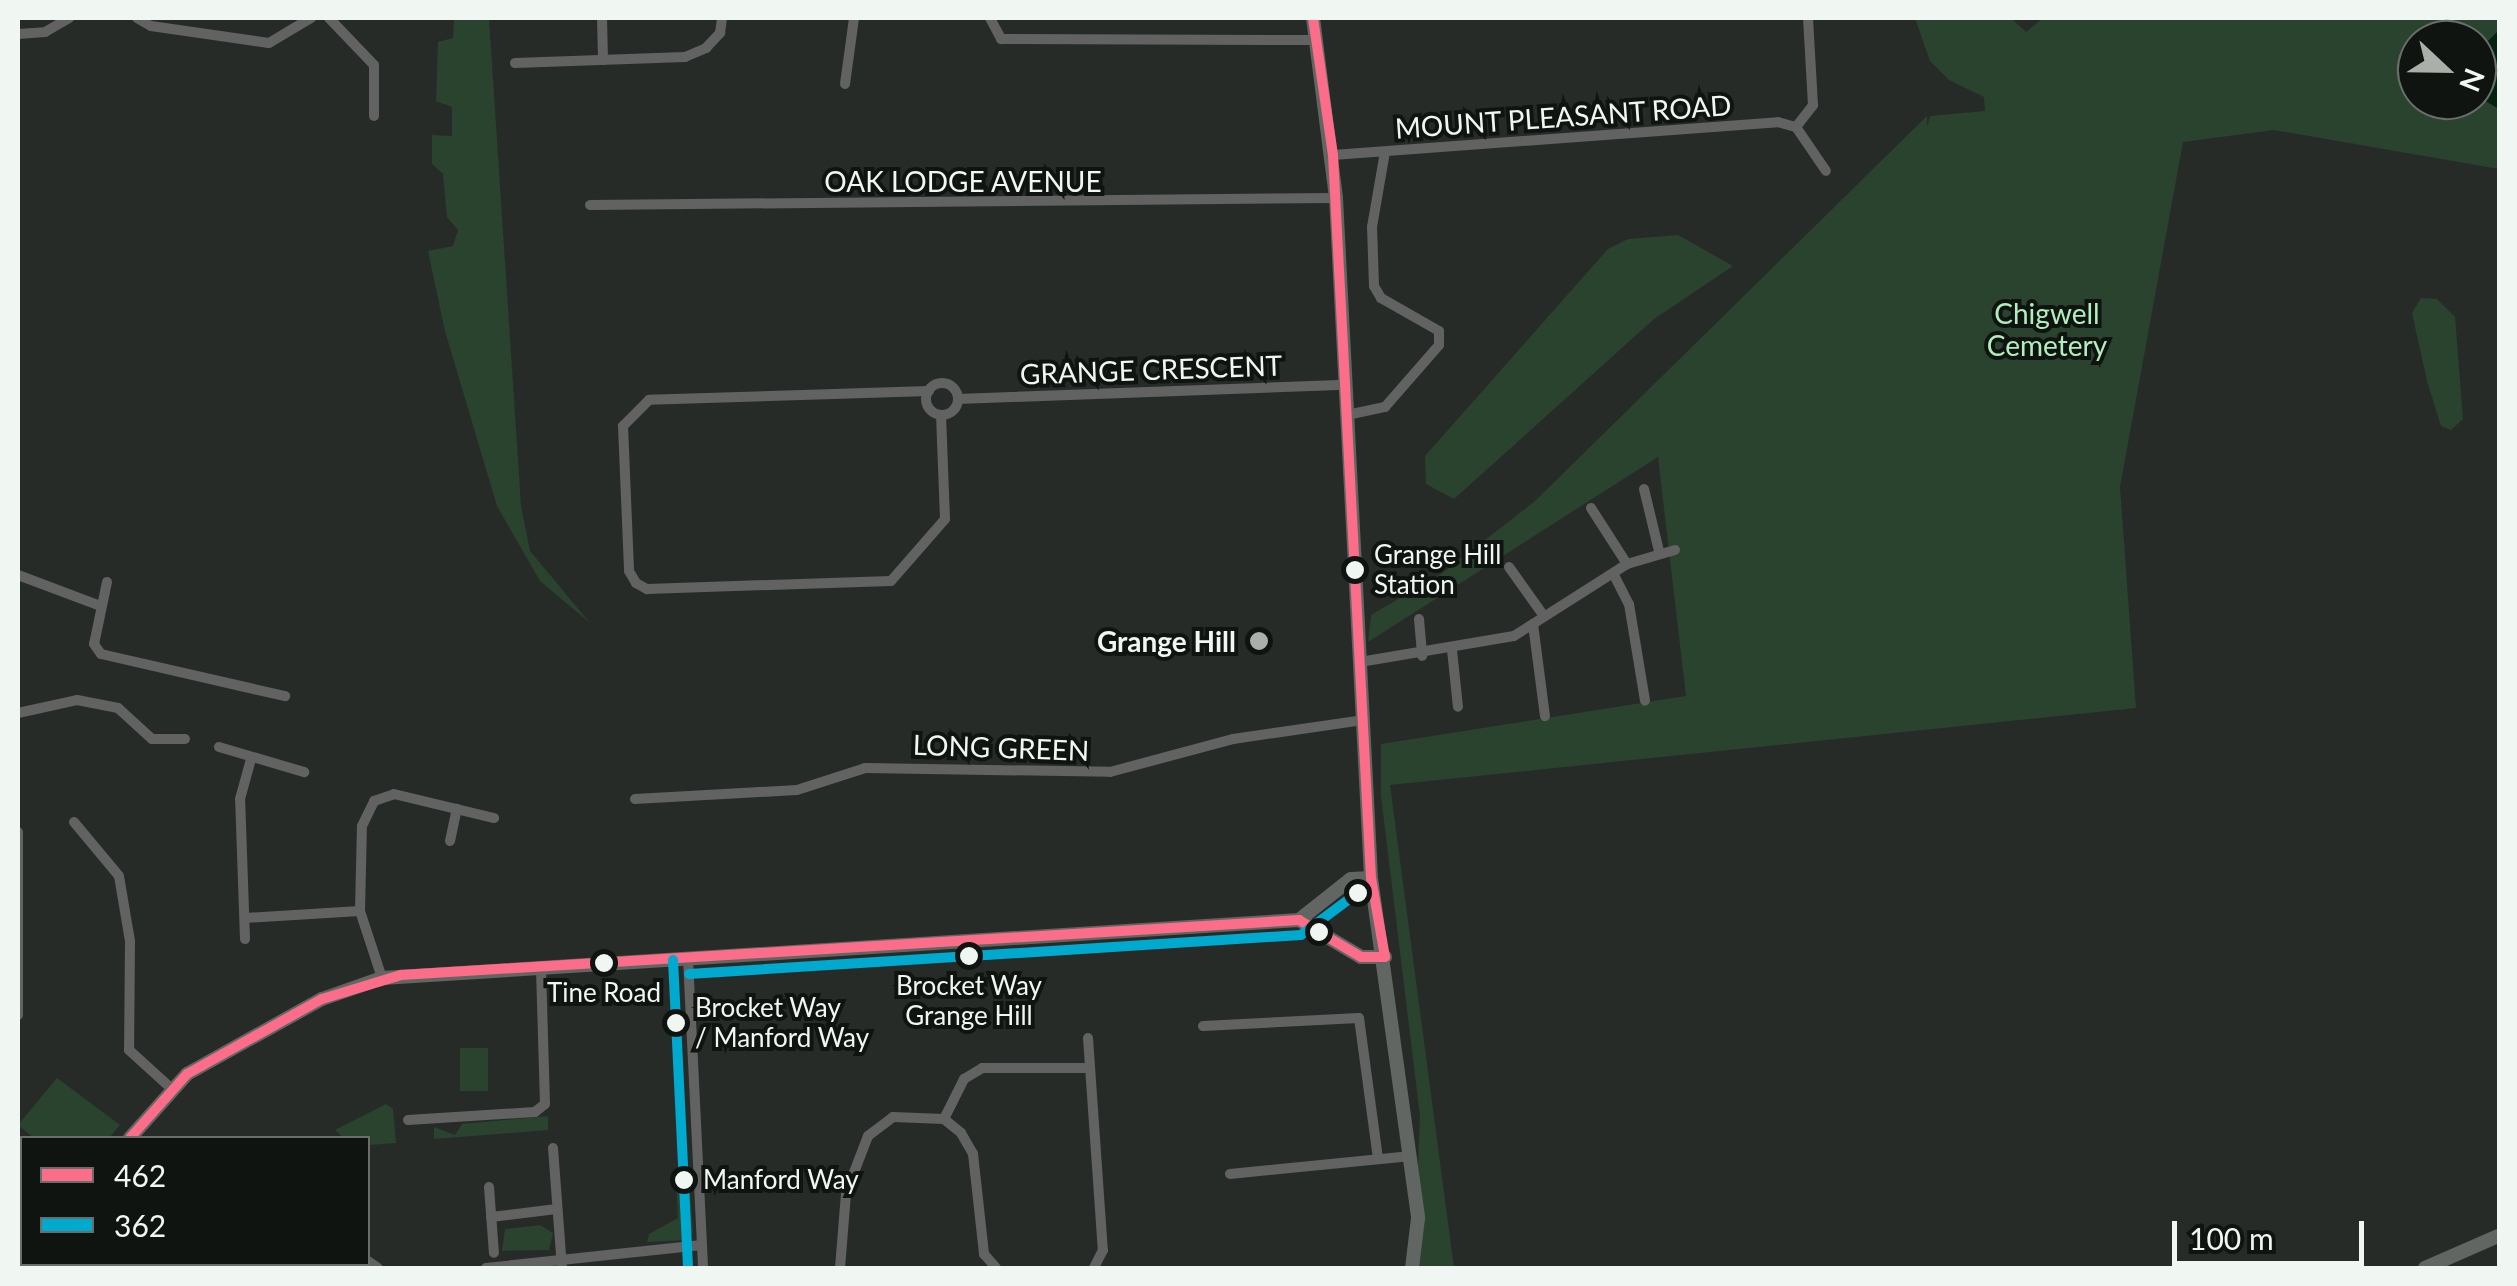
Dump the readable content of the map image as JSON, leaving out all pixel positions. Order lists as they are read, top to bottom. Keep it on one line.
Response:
{"streets":{"street":["MOUNT PLEASANT ROAD","OAK LODGE AVENUE","GRANGE CRESCENT","LONG GREEN"]},"parks":["Chigwell Cemetery"],"places":["Grange Hill Station","Grange Hill","Brocket Way Grange Hill","Tine Road","Brocket Way / Manford Way","Manford Way"],"lines":["transit line 462","transit line 362"],"legend":["462","362"],"scale_bar":"100 m","north":"right"}
